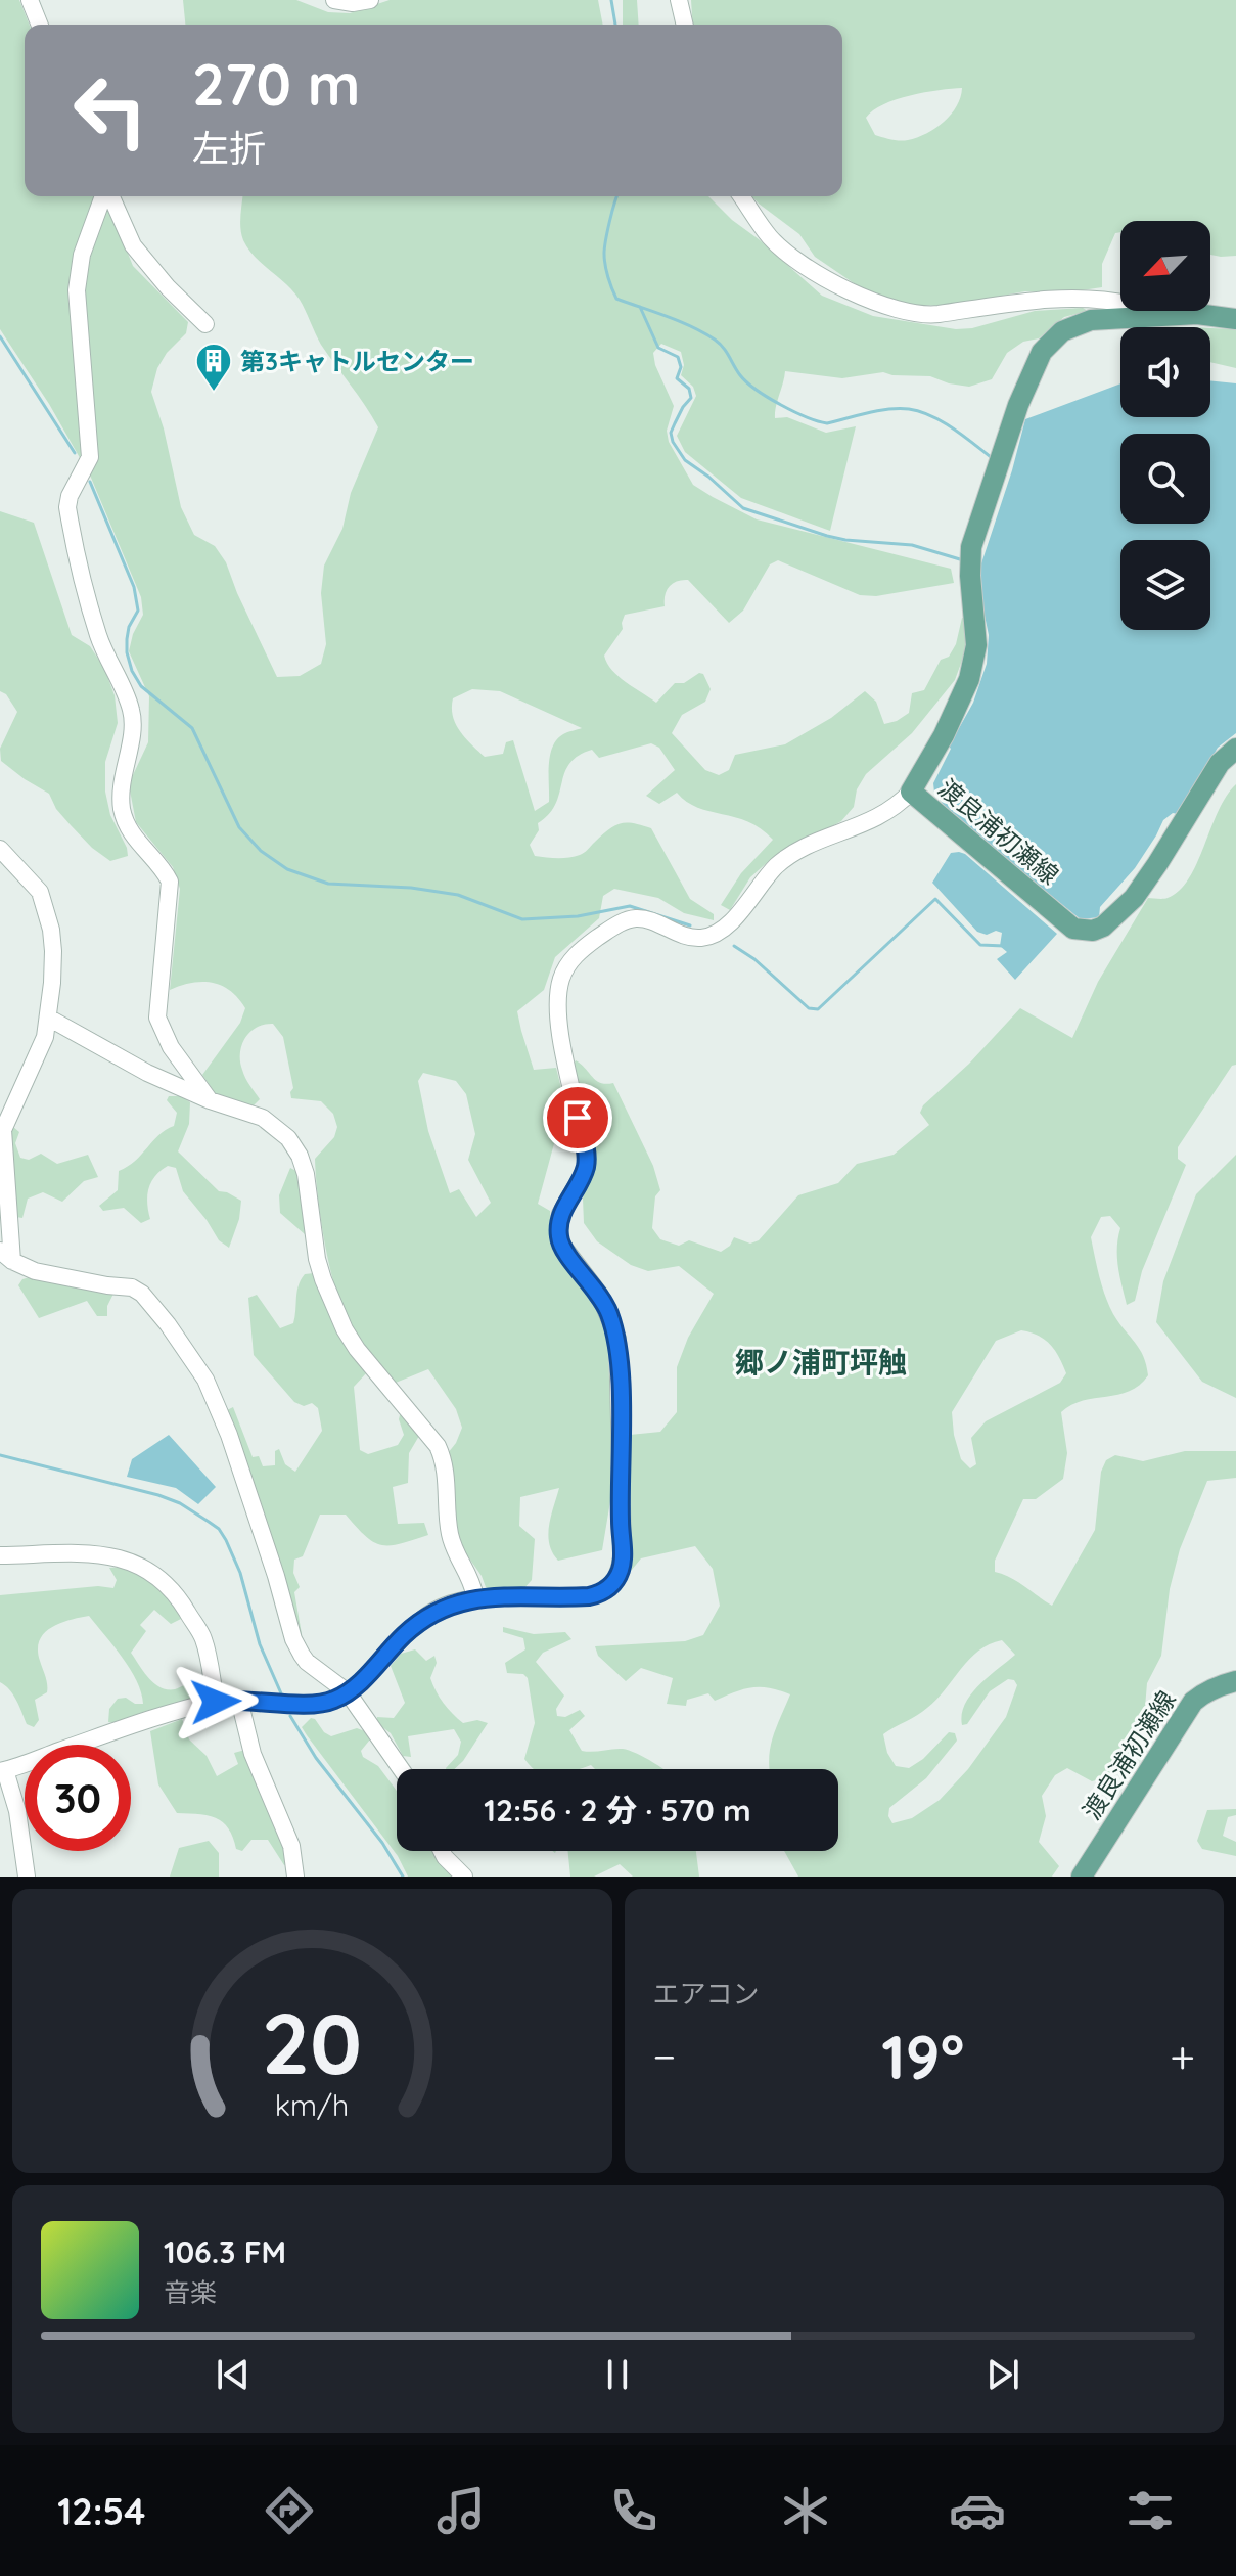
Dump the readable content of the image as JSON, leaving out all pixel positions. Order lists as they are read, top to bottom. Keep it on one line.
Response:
{"streets":{"main road":["渡良浦初瀬線"]},"districts":["郷ノ浦町坪触"],"places":{"building":["第3キャトルセンター"]},"north":"bottom left","page":{"turn":["270 m","左折"],"limit":"30","trip":"12:56 · 2 分 · 570 m","tile":"エアコン","heat":["−","19°","+"],"song":["106.3 FM","音楽"],"tabs":"12:54","gauge":["20","km/h"]}}
